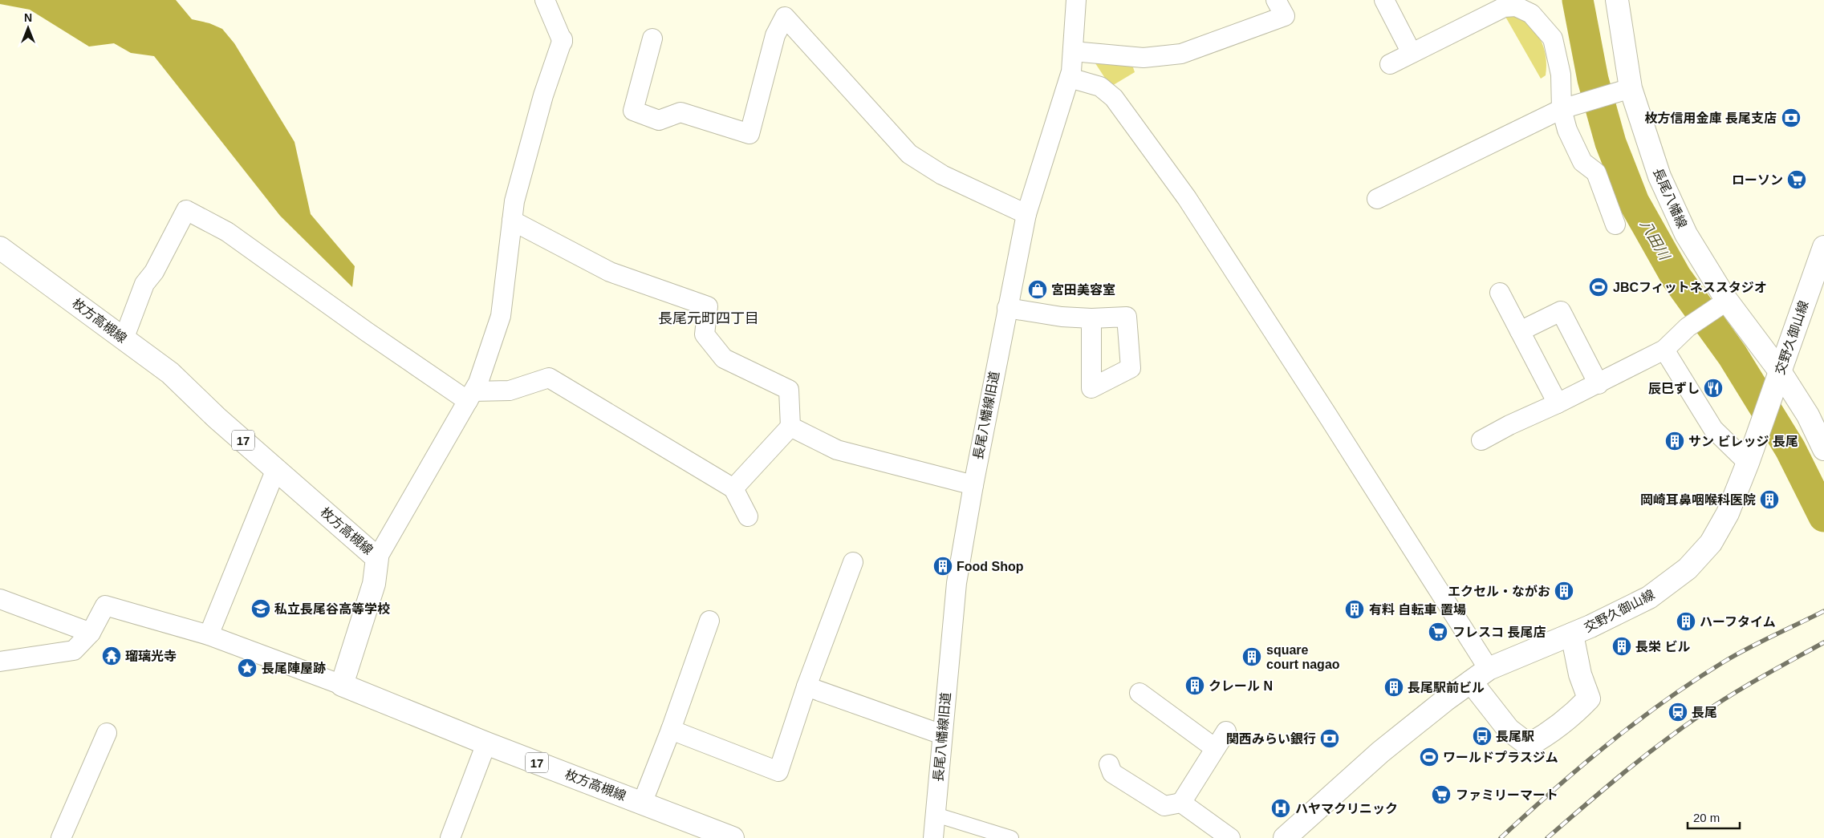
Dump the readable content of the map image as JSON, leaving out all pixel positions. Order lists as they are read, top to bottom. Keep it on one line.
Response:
{"streets":{"main road":["長尾八幡線","枚方高槻線","交野久御山線","17"],"street":["長尾八幡線旧道"]},"crossings":[["長尾八幡線","交野久御山線"]],"districts":["長尾元町四丁目"],"water":["八田川"],"places":{"bank":["枚方信用金庫 長尾支店","関西みらい銀行"],"supermarket":["ローソン","フレスコ 長尾店","ファミリーマート"],"sports":["JBCフィットネススタジオ","ワールドプラスジム"],"shop":["宮田美容室"],"restaurant":["辰巳ずし"],"building":["サン ビレッジ 長尾","岡崎耳鼻咽喉科医院","Food Shop","エクセル・ながお","有料 自転車 置場","ハーフタイム","長栄 ビル","square court nagao","クレール N","長尾駅前ビル"],"school or university":["私立長尾谷高等学校"],"temple":["瑠璃光寺"],"place":["長尾陣屋跡"],"station":["長尾"],"bus stop":["長尾駅"],"hospital":["ハヤマクリニック"]},"scale_bar":"20 m","north":"top"}
